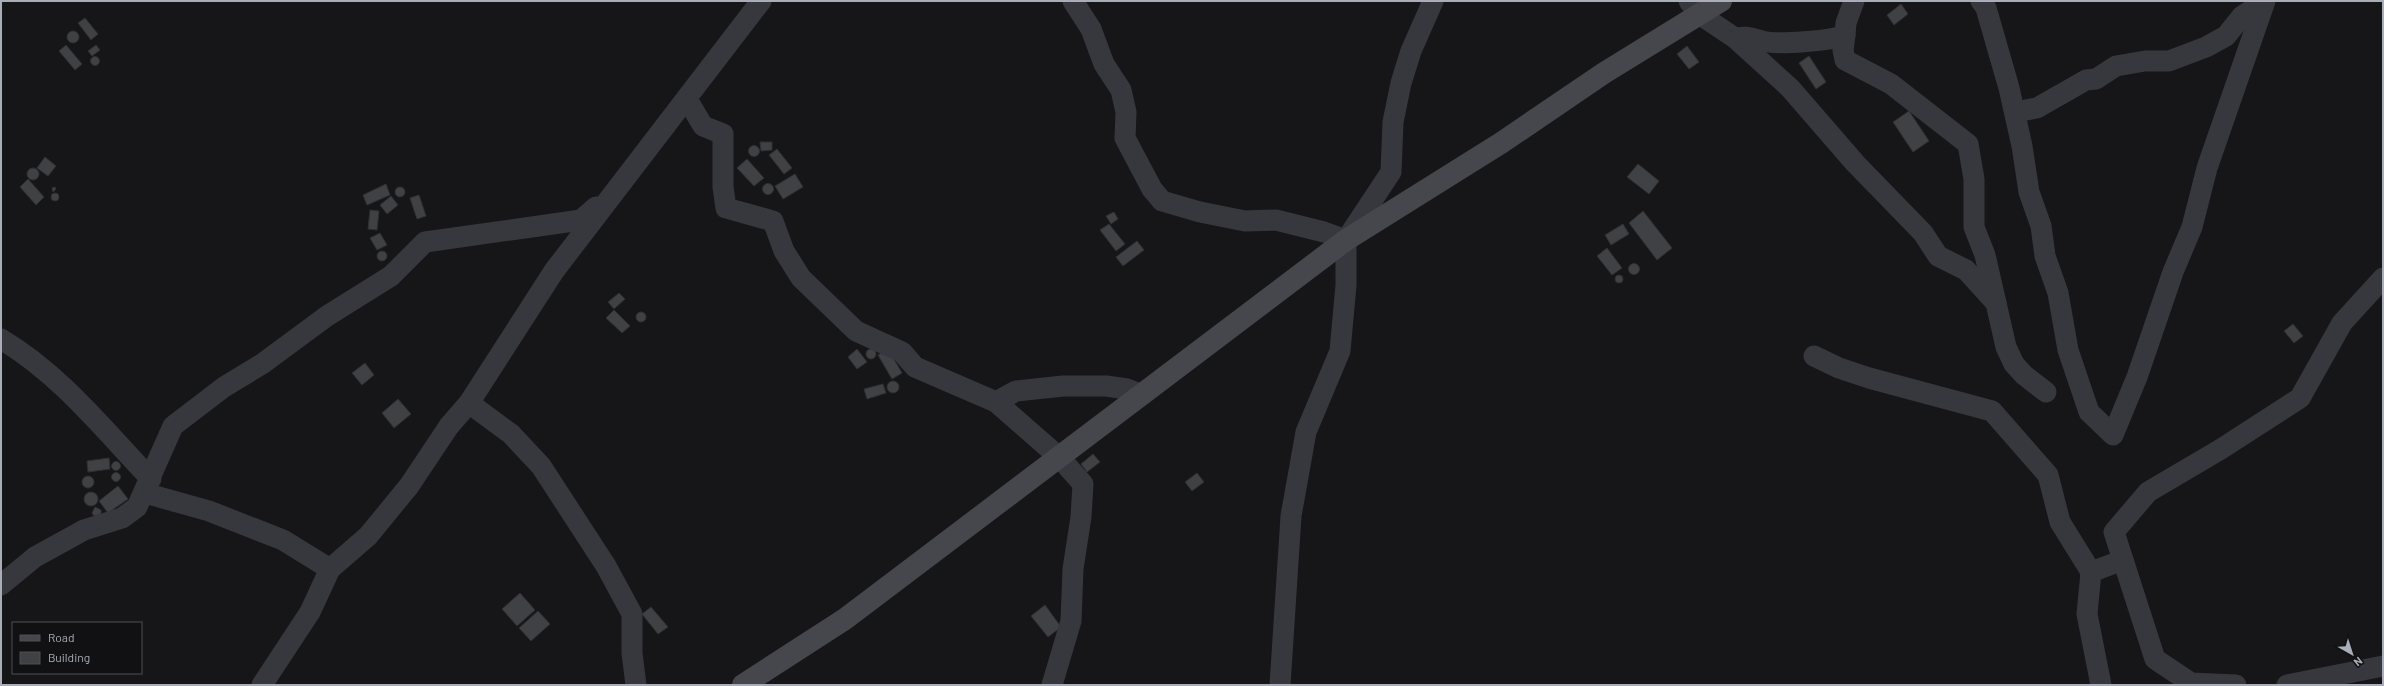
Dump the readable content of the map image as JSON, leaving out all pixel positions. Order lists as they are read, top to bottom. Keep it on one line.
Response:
{"legend":["Road","Building"],"north":"bottom right"}
